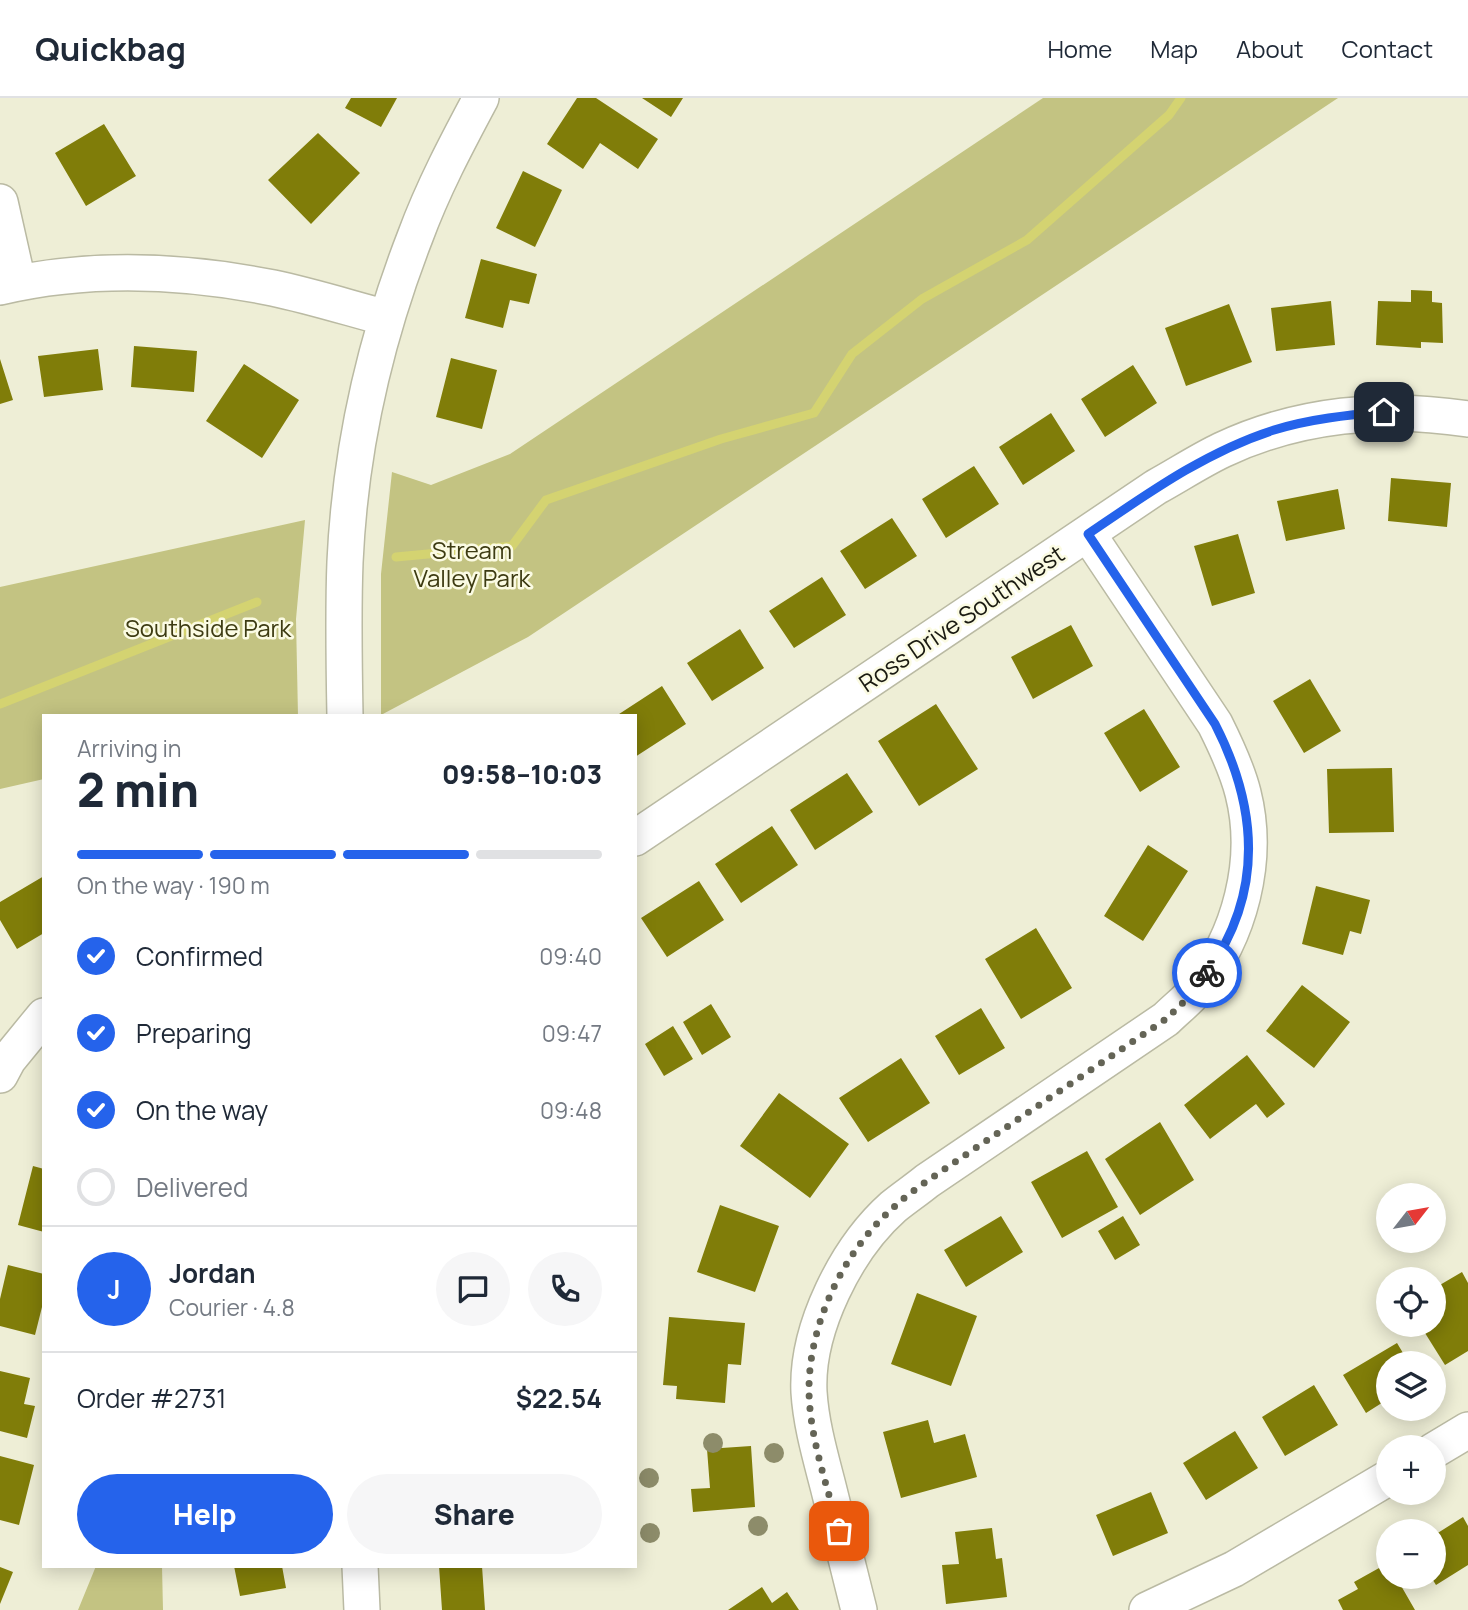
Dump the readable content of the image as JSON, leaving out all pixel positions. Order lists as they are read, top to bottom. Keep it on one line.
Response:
{"streets":{"street":["Ross Drive Southwest"]},"parks":["Stream Valley Park","Southside Park"],"north":"top right","page":{"header":"Quickbag","nav":["Home","Map","About","Contact"],"heading":["2 min","Arriving in","09:58–10:03"],"panel":["Jordan","Courier · 4.8","Order #2731","$22.54"],"bar":"On the way · 190 m","list":[["Confirmed","09:40"],["Preparing","09:47"],["On the way","09:48"],"Delivered"],"map_buttons":["+","−"],"round":"J","buttons":["Help","Share"]}}
